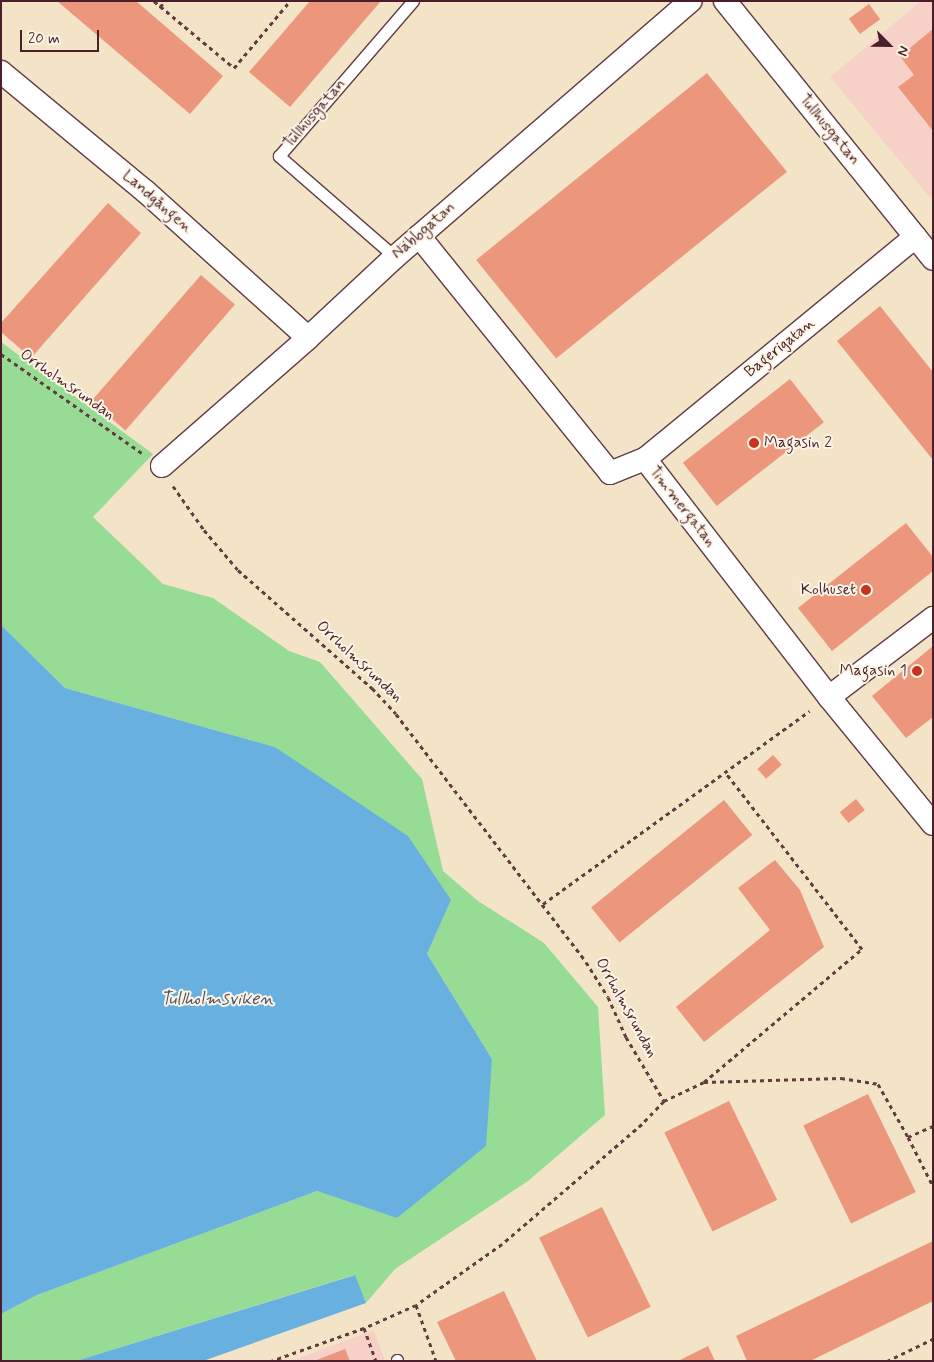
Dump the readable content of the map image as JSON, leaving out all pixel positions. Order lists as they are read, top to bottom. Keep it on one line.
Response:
{"streets":{"street":["Tullhusgatan","Landgången","Näbbgatan","Bagerigatan","Timmergatan"],"path":["Orrholmsrundan"]},"crossings":[["Tullhusgatan","Näbbgatan"],["Tullhusgatan","Bagerigatan"],["Landgången","Näbbgatan"],["Näbbgatan","Orrholmsrundan"],["Näbbgatan","Timmergatan"],["Bagerigatan","Timmergatan"]],"water":["Tullholmsviken"],"places":["Magasin 2","Kolhuset","Magasin 1"],"scale_bar":"20 m","north":"bottom right"}
